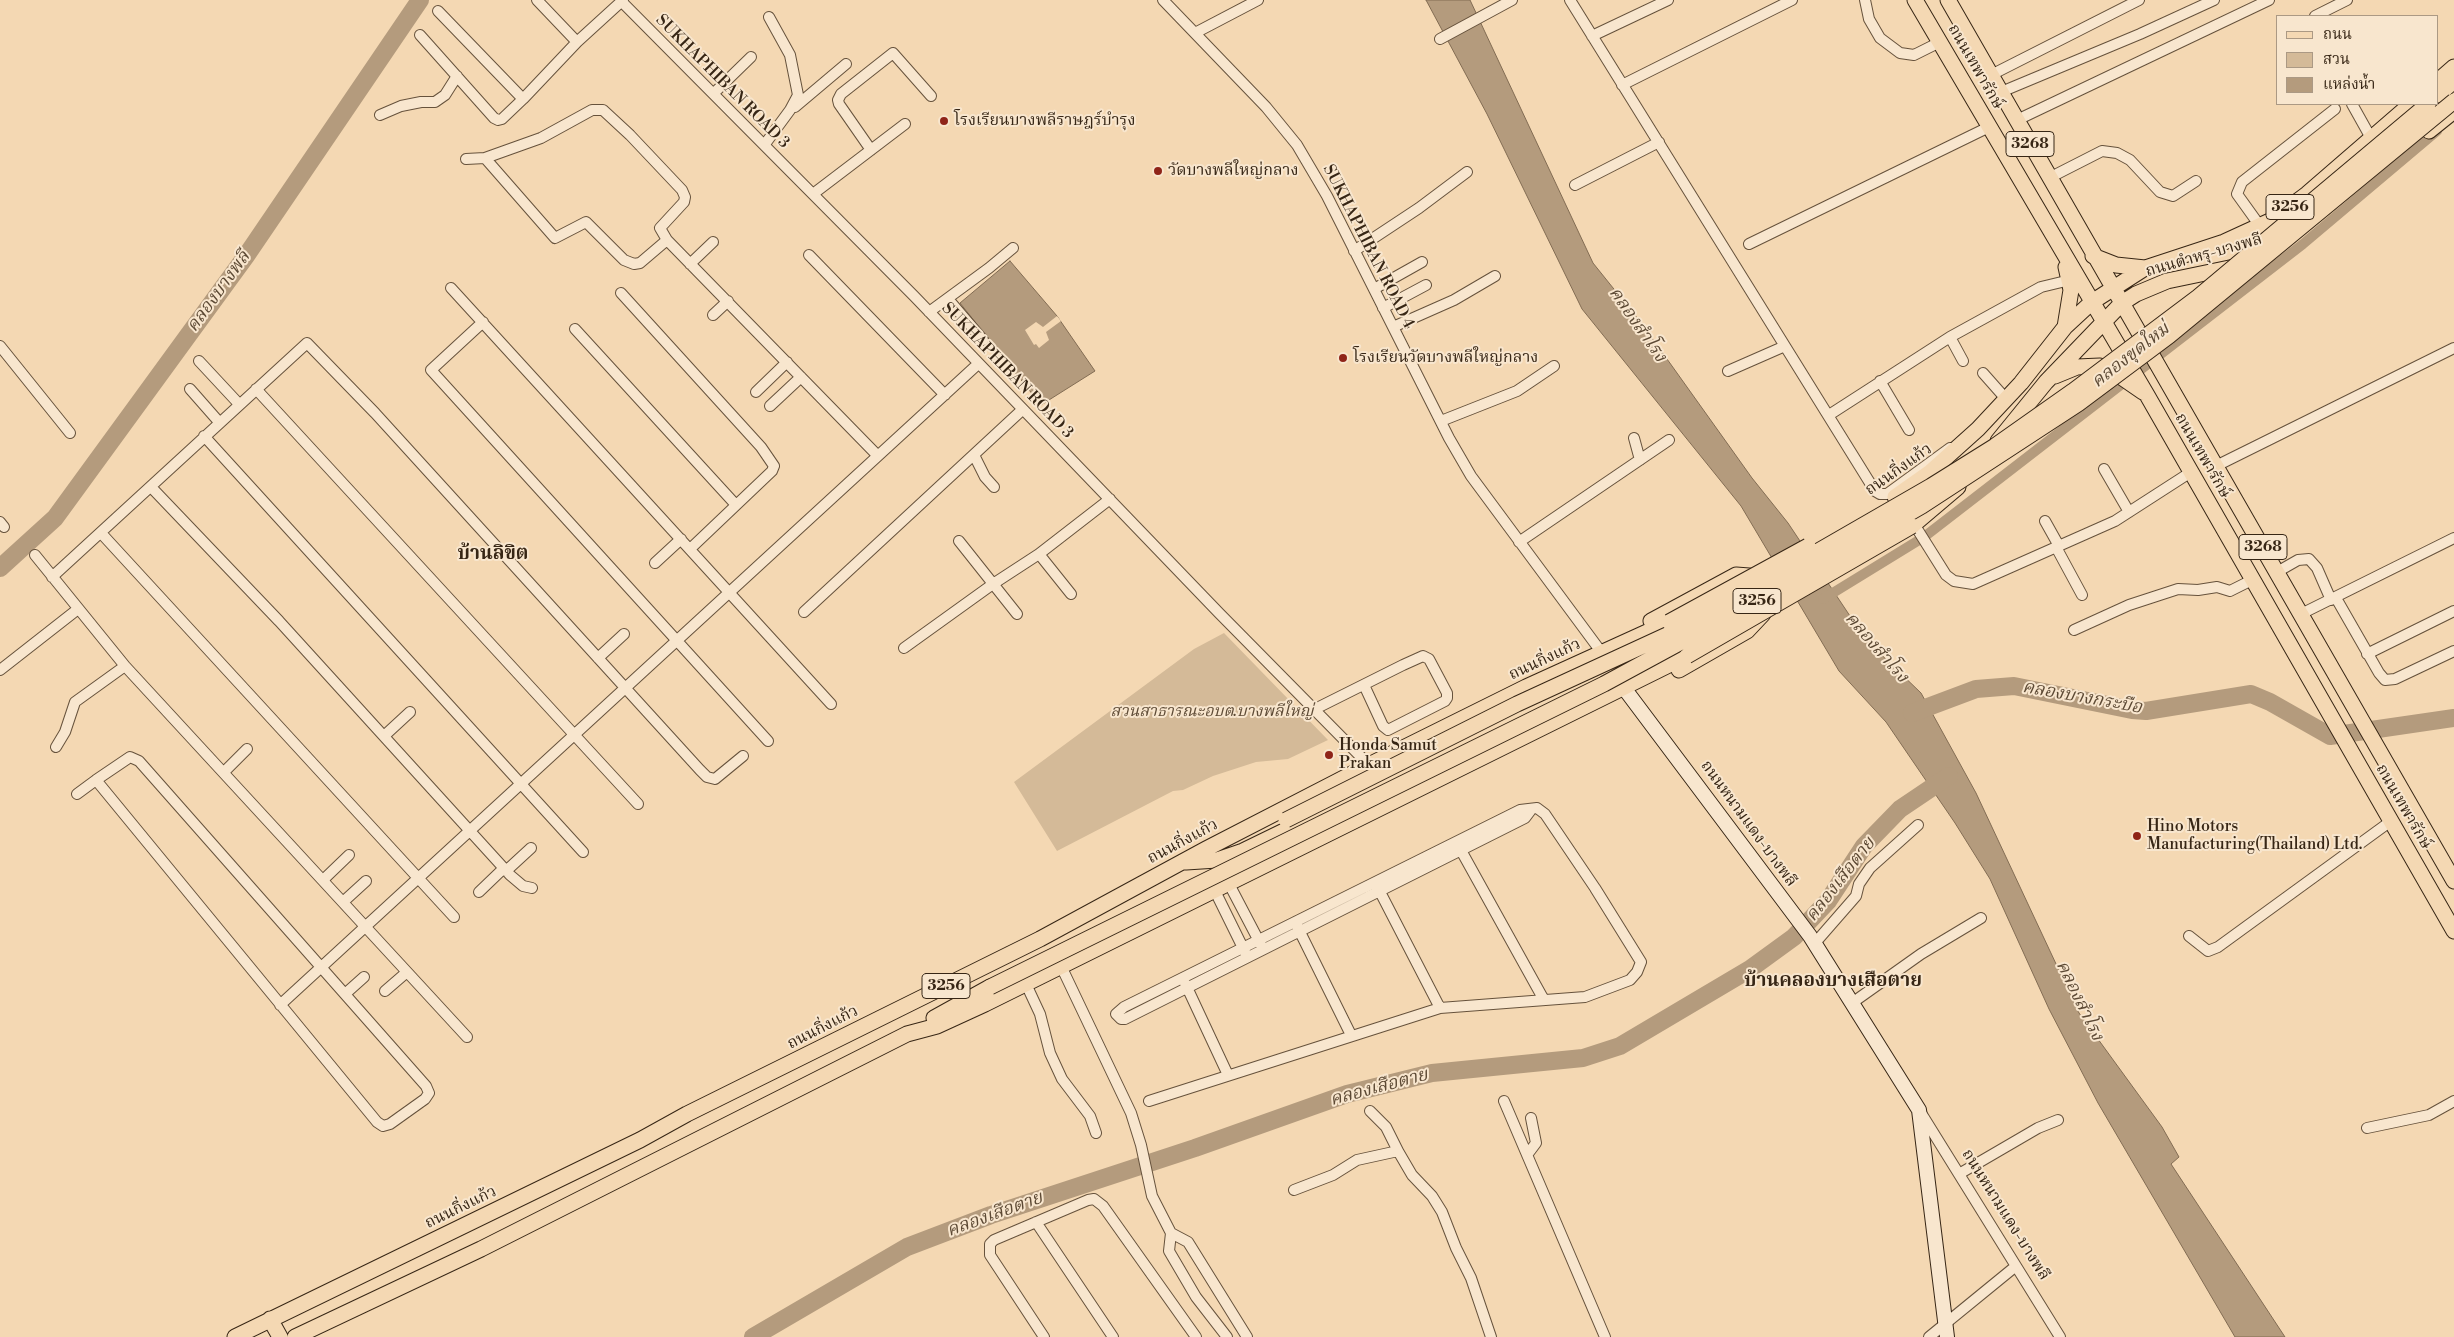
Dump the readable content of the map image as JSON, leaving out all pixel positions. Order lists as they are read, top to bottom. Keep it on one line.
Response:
{"streets":{"main road":["ถนนเทพารักษ์","3268","3256","ถนนตำหรุ-บางพลี","ถนนกิ่งแก้ว","ถนนหนามแดง-บางพลี"],"street":["SUKHAPHIBAN ROAD 3","SUKHAPHIBAN ROAD 4"]},"crossings":[["ถนนเทพารักษ์","3256"],["ถนนเทพารักษ์","ถนนตำหรุ-บางพลี"],["ถนนเทพารักษ์","ถนนกิ่งแก้ว"],["SUKHAPHIBAN ROAD 3","ถนนกิ่งแก้ว"],["3256","ถนนตำหรุ-บางพลี"],["3256","ถนนกิ่งแก้ว"],["3256","ถนนหนามแดง-บางพลี"],["SUKHAPHIBAN ROAD 4","ถนนกิ่งแก้ว"],["ถนนตำหรุ-บางพลี","ถนนกิ่งแก้ว"]],"districts":["บ้านลิขิต","บ้านคลองบางเสือตาย"],"water":["คลองบางพลี","คลองสำโรง","คลองขุดใหม่","คลองบางกระบือ","คลองเสือตาย"],"parks":["สวนสาธารณะอบต.บางพลีใหญ่"],"places":["โรงเรียนบางพลีราษฎร์บำรุง","วัดบางพลีใหญ่กลาง","โรงเรียนวัดบางพลีใหญ่กลาง","Honda Samut Prakan","Hino Motors Manufacturing(Thailand) Ltd."],"legend":["ถนน","สวน","แหล่งน้ำ"]}
